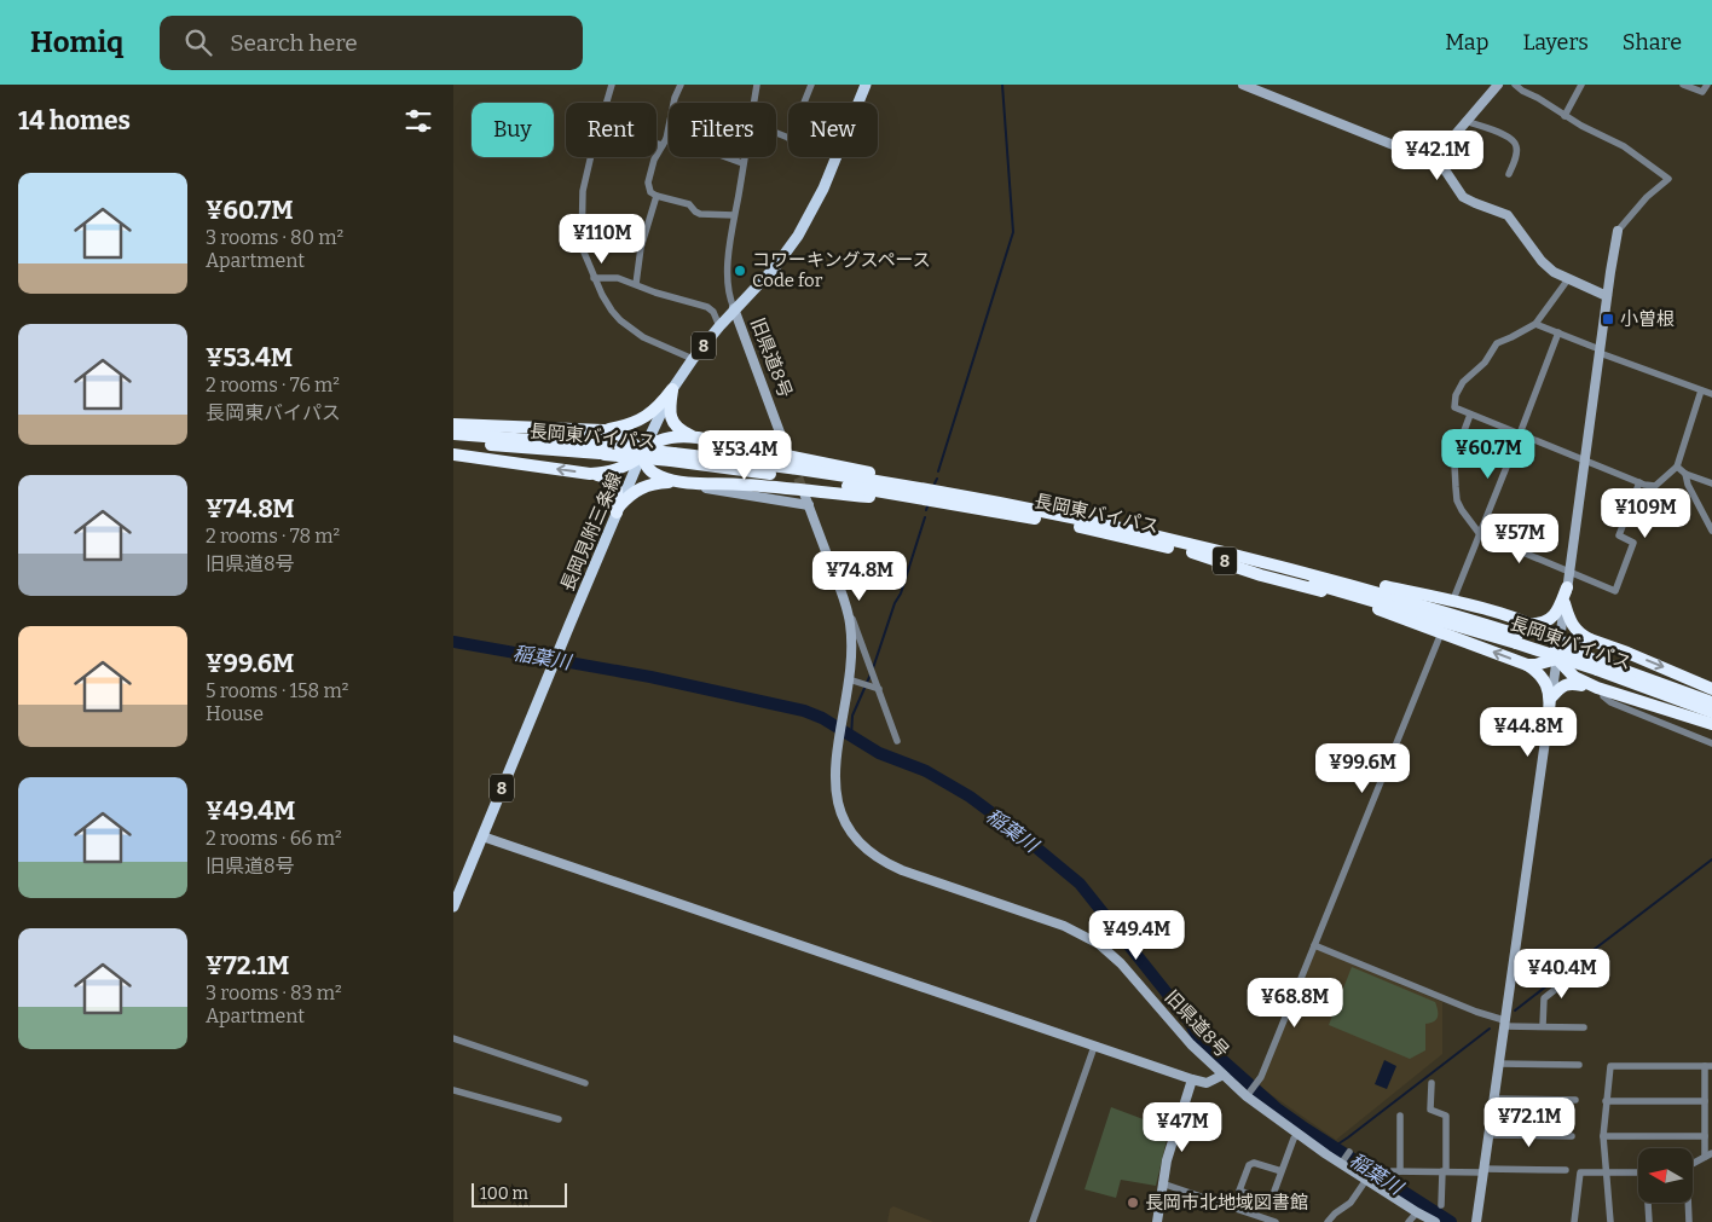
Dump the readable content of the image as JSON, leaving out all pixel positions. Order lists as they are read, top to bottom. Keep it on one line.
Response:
{"streets":{"highway":["8","長岡東バイパス"],"main road":["長岡見附三条線"],"street":["旧県道8号"]},"crossings":[["8","長岡東バイパス"],["8","長岡見附三条線"],["旧県道8号","長岡見附三条線"]],"water":["稲葉川"],"places":{"other":["コワーキングスペース Code for","長岡市北地域図書館"],"transit":["小曽根"]},"scale_bar":"100 m","north":"left","page":{"header":"Homiq","search":"Search here","nav":["Map","Layers","Share"],"heading":"14 homes","chip":["Buy","Rent","Filters","New"],"price":["¥42.1M","¥110M","¥60.7M","¥53.4M","¥109M","¥57M","¥74.8M","¥44.8M","¥99.6M","¥49.4M","¥40.4M","¥68.8M","¥72.1M","¥47M"],"list":[{"name":"¥60.7M","note":"3 rooms · 80 m² · Apartment"},{"name":"¥53.4M","note":"2 rooms · 76 m² · 長岡東バイパス"},{"name":"¥74.8M","note":"2 rooms · 78 m² · 旧県道8号"},{"name":"¥99.6M","note":"5 rooms · 158 m² · House"},{"name":"¥49.4M","note":"2 rooms · 66 m² · 旧県道8号"},{"name":"¥72.1M","note":"3 rooms · 83 m² · Apartment"}],"scale":"100 m"}}
